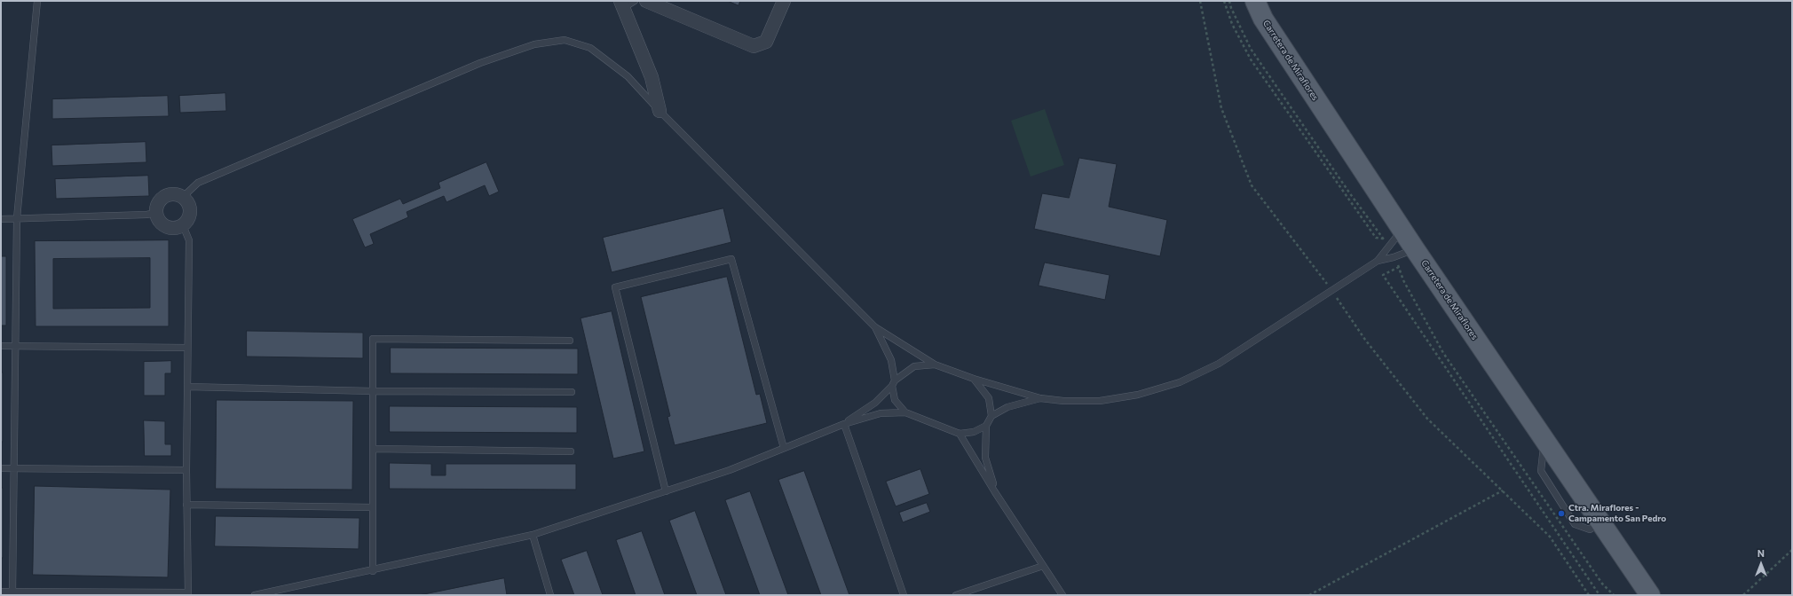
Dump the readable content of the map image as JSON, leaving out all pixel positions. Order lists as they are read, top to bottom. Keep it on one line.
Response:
{"streets":{"main road":["Carretera de Miraflores"]},"places":["Ctra. Miraflores - Campamento San Pedro"],"north":"top"}
